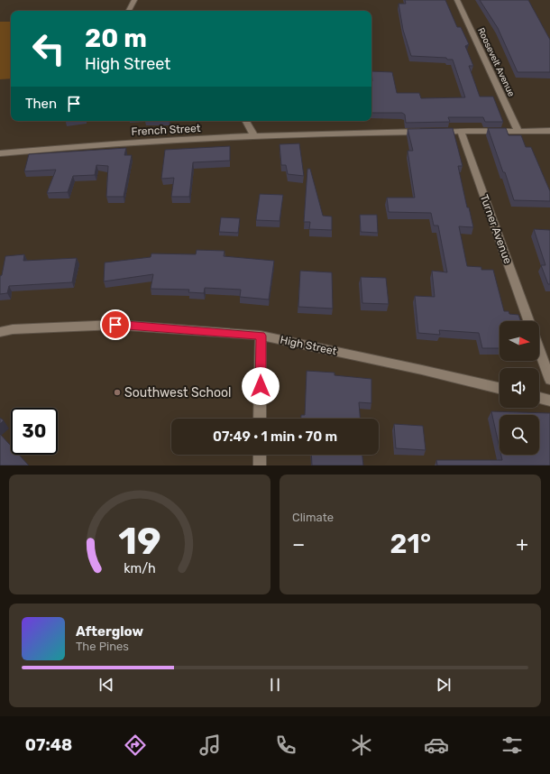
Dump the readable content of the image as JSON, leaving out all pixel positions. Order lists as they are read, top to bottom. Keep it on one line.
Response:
{"streets":{"street":["Roosevelt Avenue","French Street","Turner Avenue","High Street"]},"crossings":[["Roosevelt Avenue","French Street"],["French Street","Turner Avenue"]],"places":["Southwest School"],"north":"right","page":{"turn":["20 m","High Street"],"then":"Then","limit":"30","trip":"07:49 · 1 min · 70 m","tile":"Climate","heat":["−","21°","+"],"song":["Afterglow","The Pines"],"tabs":"07:48","gauge":["19","km/h"]}}
